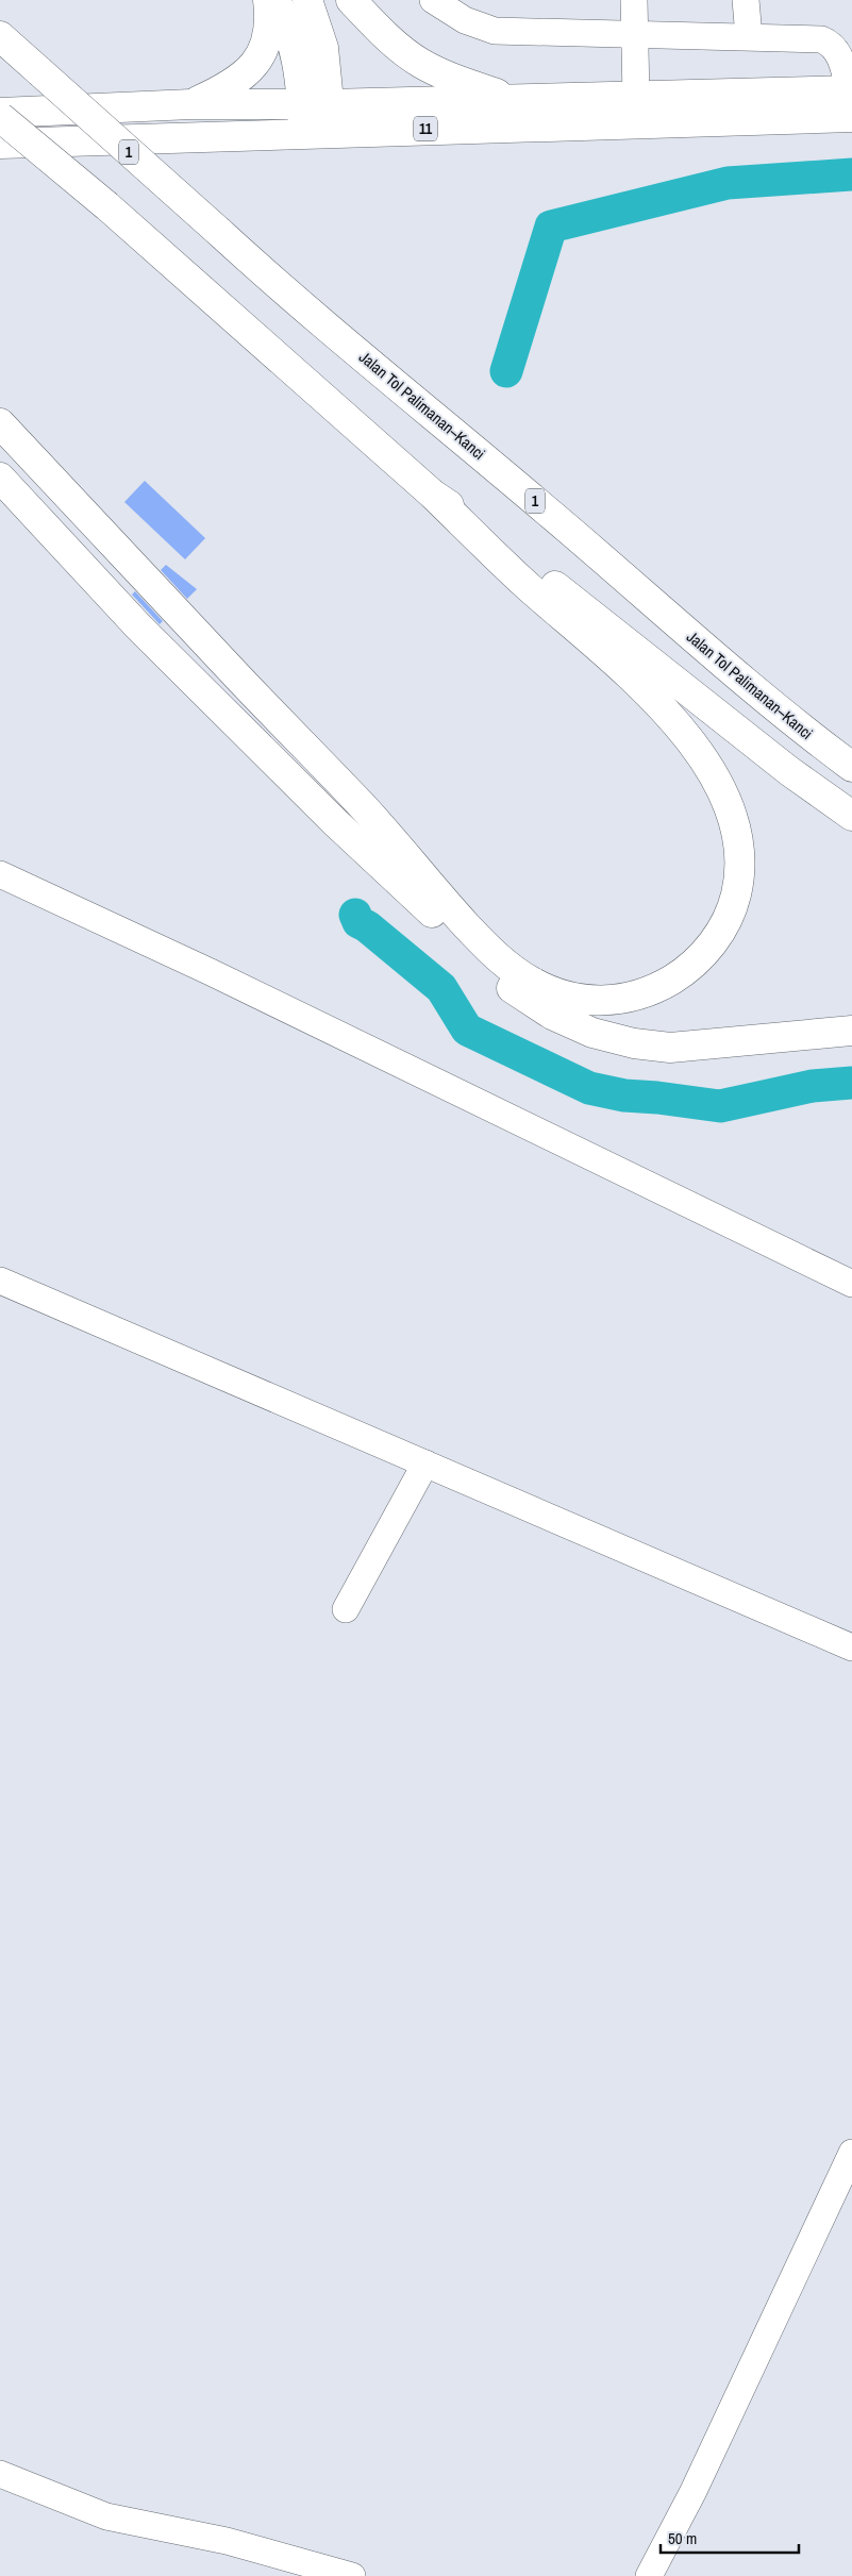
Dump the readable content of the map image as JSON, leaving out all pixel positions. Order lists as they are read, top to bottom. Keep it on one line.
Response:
{"streets":{"highway":["11","1","Jalan Tol Palimanan–Kanci"]},"scale_bar":"50 m"}
